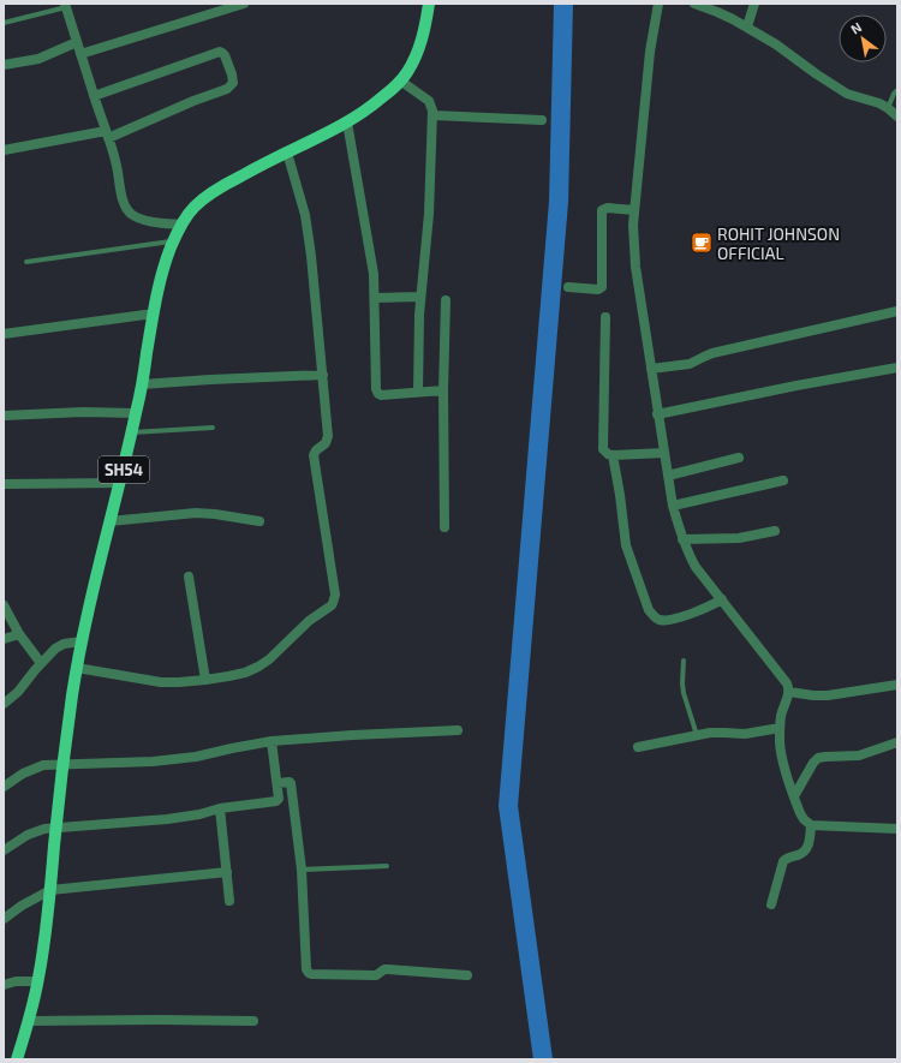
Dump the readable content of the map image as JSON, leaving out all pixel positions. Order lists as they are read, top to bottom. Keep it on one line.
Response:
{"streets":{"main road":["SH54"]},"places":{"cafe":["ROHIT JOHNSON OFFICIAL"]},"north":"top left"}
